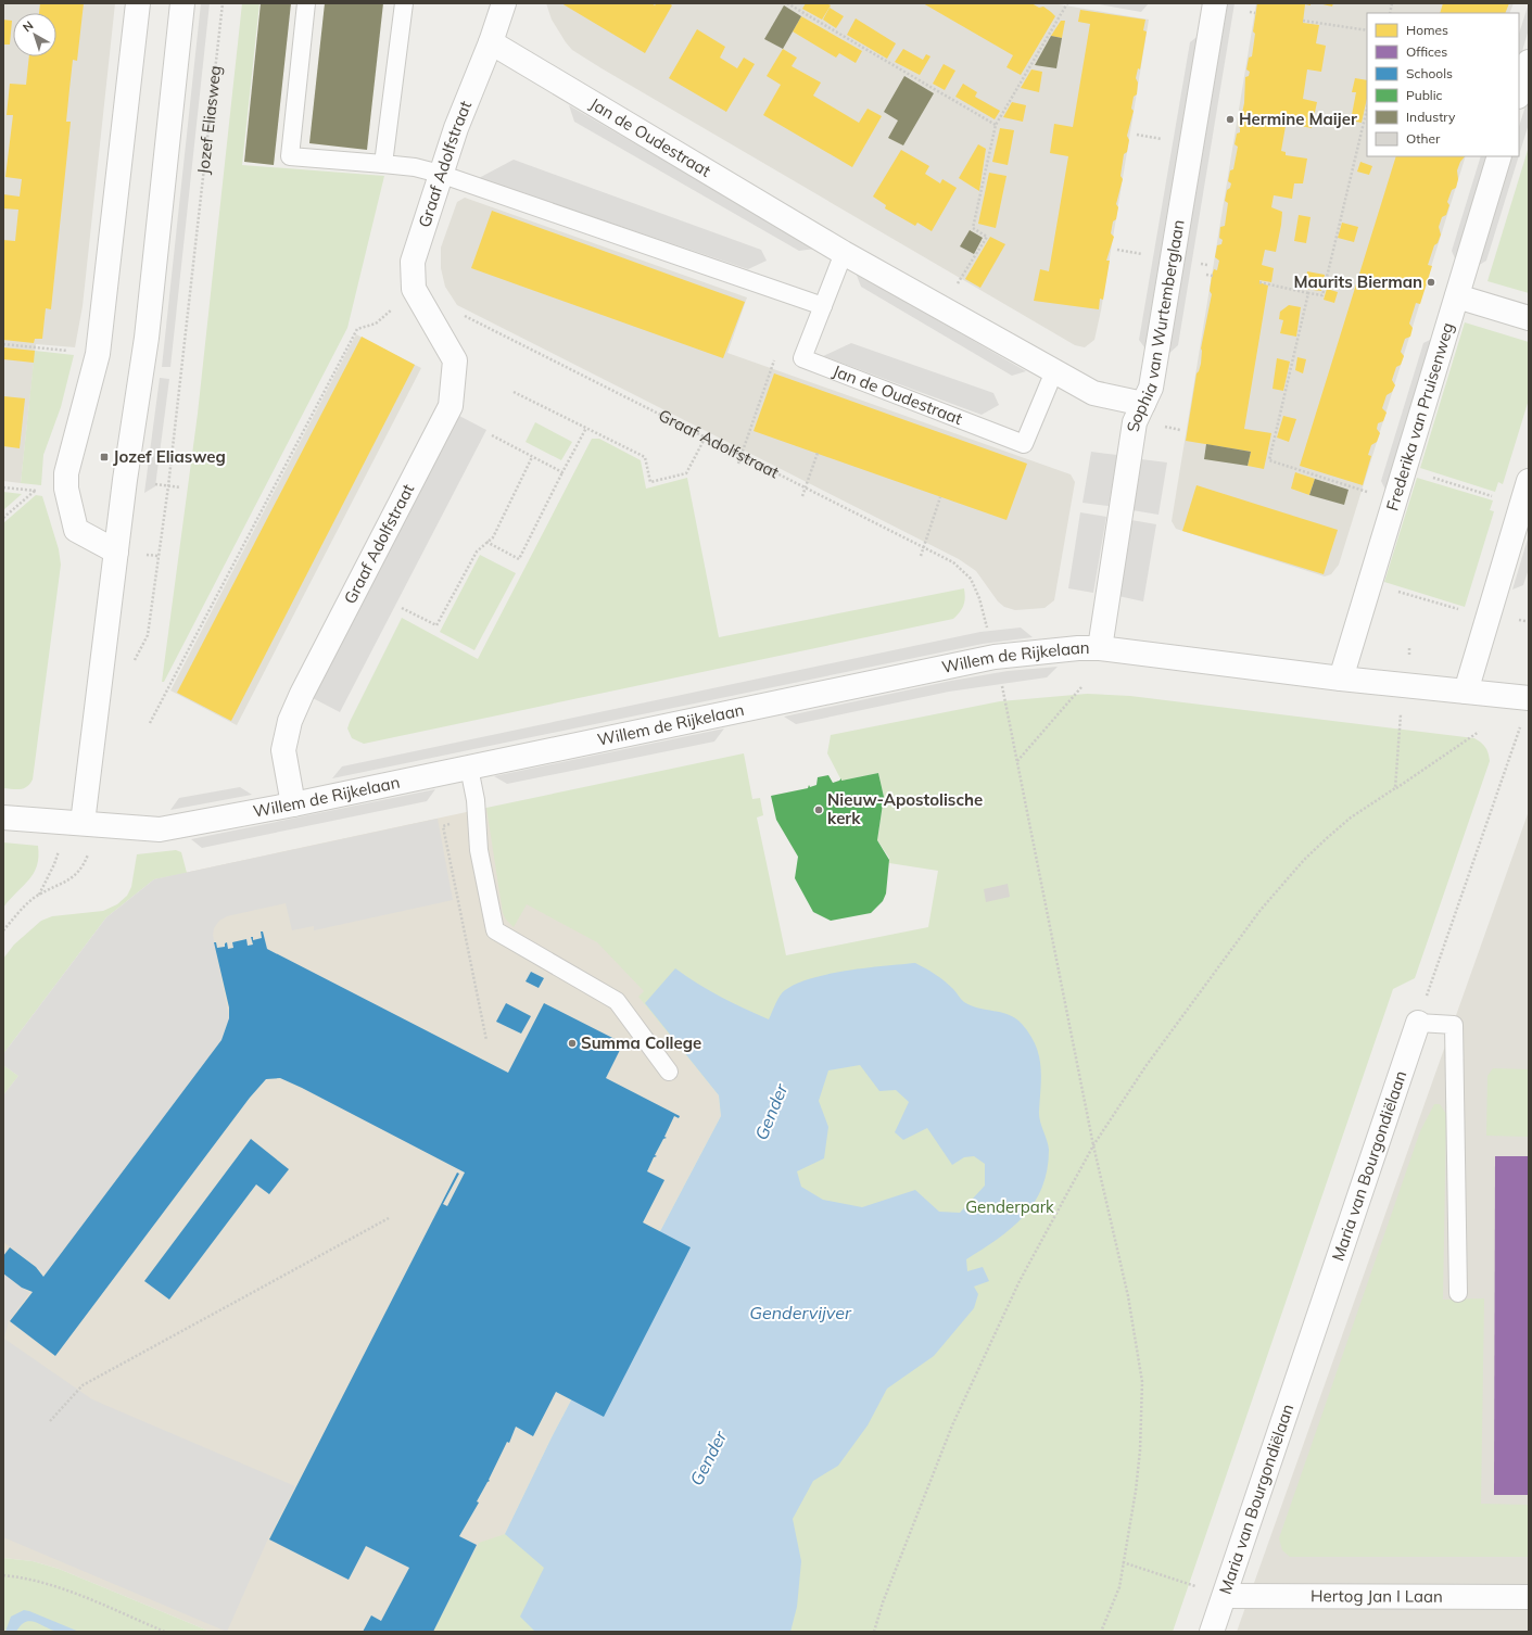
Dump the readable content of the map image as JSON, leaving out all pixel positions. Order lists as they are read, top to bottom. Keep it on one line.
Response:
{"streets":{"street":["Jan de Oudestraat","Graaf Adolfstraat","Sophia van Wurtemberglaan","Frederika van Pruisenweg","Willem de Rijkelaan","Maria van Bourgondiëlaan","Hertog Jan I Laan"],"path":["Jozef Eliasweg"]},"crossings":[["Jan de Oudestraat","Graaf Adolfstraat"],["Jan de Oudestraat","Sophia van Wurtemberglaan"],["Graaf Adolfstraat","Willem de Rijkelaan"],["Sophia van Wurtemberglaan","Willem de Rijkelaan"],["Frederika van Pruisenweg","Willem de Rijkelaan"],["Maria van Bourgondiëlaan","Hertog Jan I Laan"]],"water":["Gender","Gendervijver"],"parks":["Genderpark"],"places":{"other":["Hermine Maijer","Maurits Bierman","Nieuw-Apostolische kerk","Summa College"],"transit":["Jozef Eliasweg"]},"legend":["Homes","Offices","Schools","Public","Industry","Other"],"north":"top left"}
